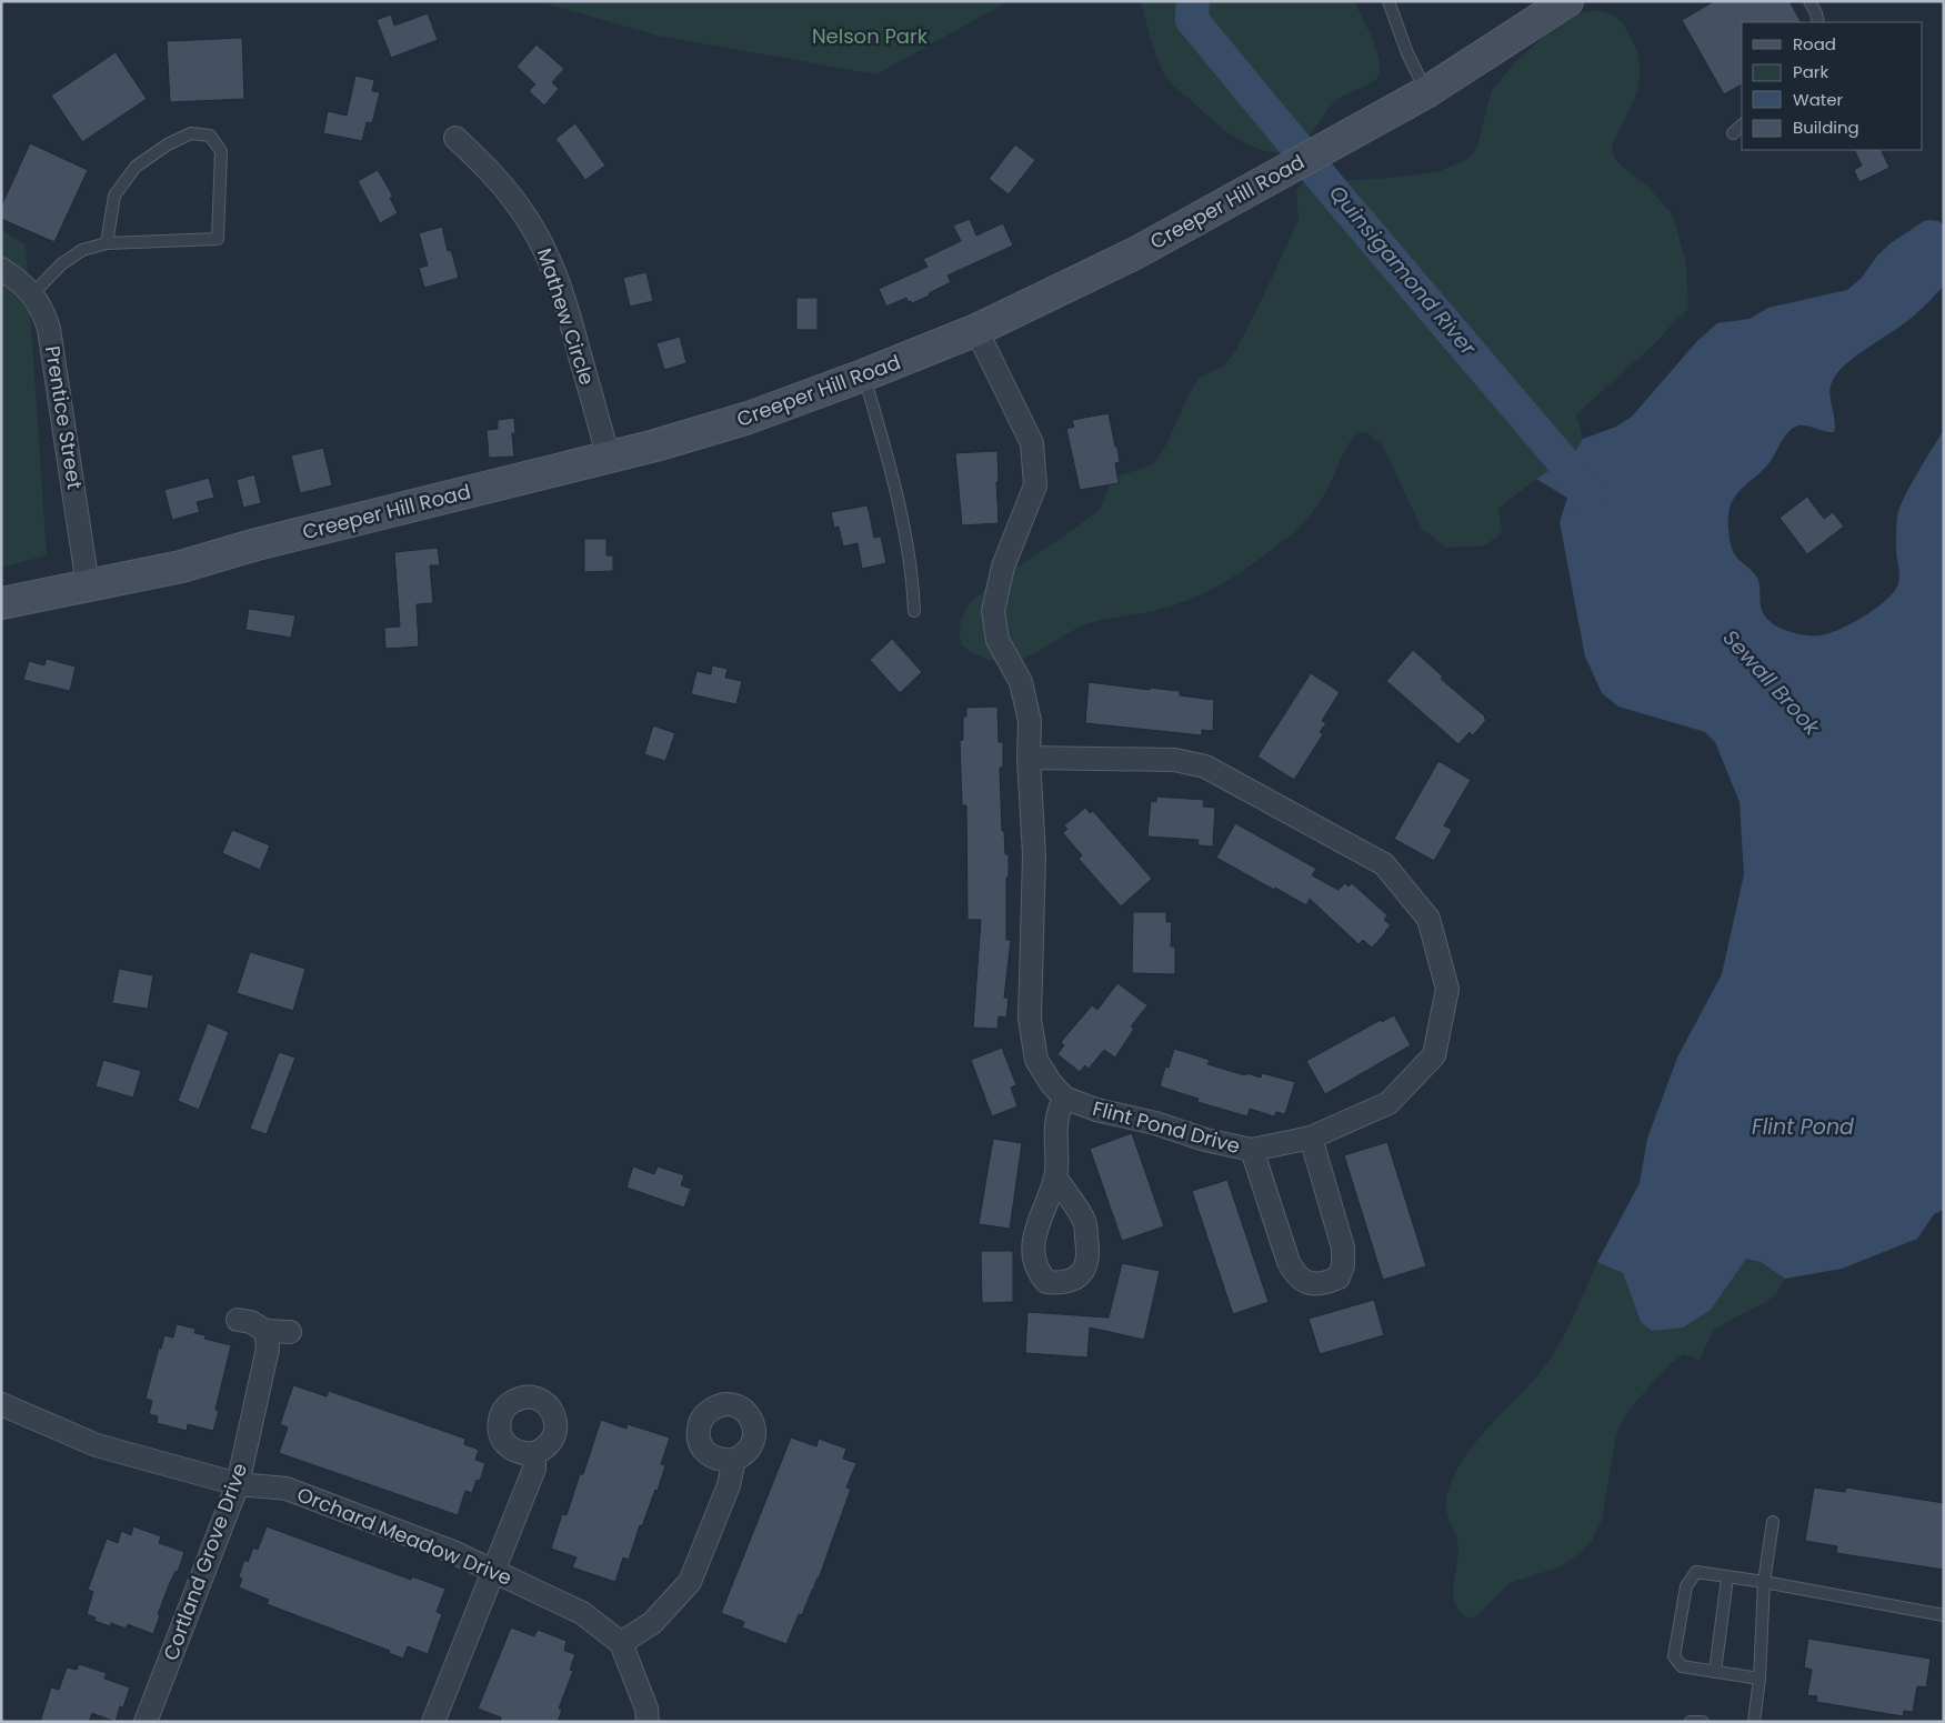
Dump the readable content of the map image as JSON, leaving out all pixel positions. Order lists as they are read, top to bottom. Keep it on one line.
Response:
{"streets":{"street":["Creeper Hill Road","Mathew Circle","Prentice Street","Flint Pond Drive","Orchard Meadow Drive","Cortland Grove Drive"]},"crossings":[["Creeper Hill Road","Mathew Circle"],["Creeper Hill Road","Prentice Street"],["Creeper Hill Road","Flint Pond Drive"],["Orchard Meadow Drive","Cortland Grove Drive"]],"water":["Quinsigamond River","Sewall Brook","Flint Pond"],"parks":["Nelson Park"],"legend":["Road","Park","Water","Building"]}
